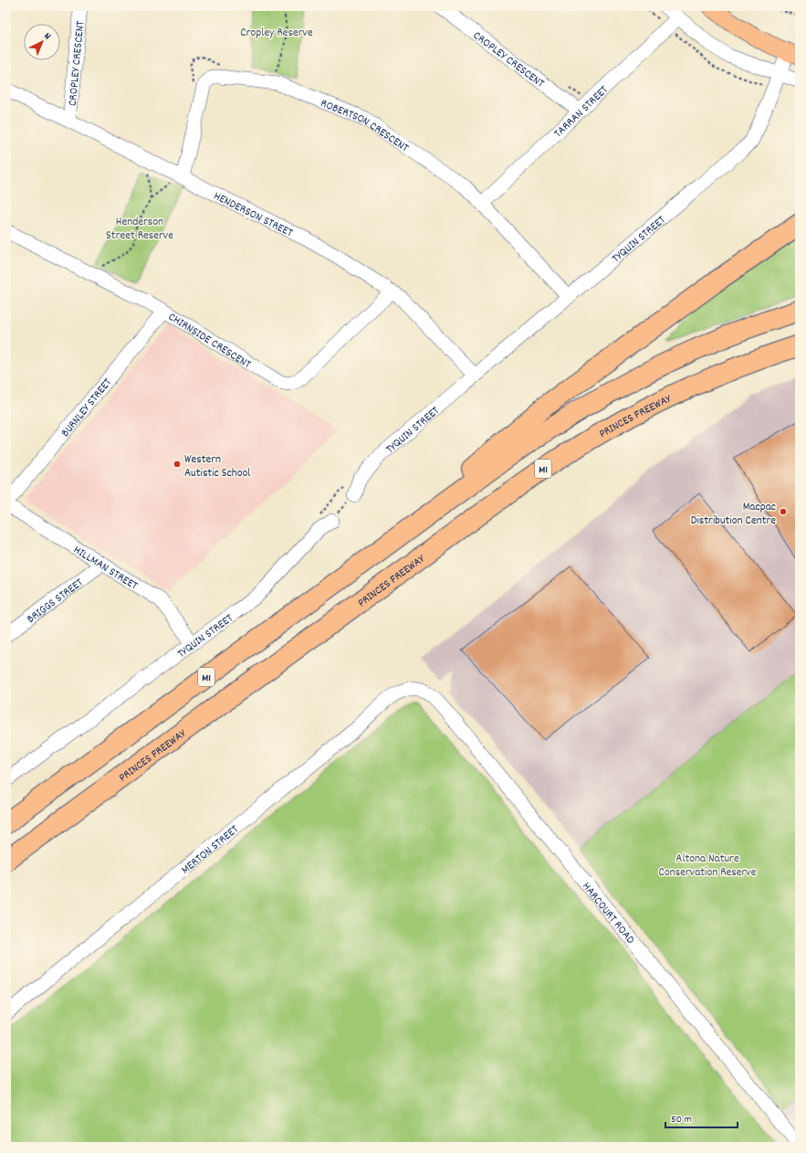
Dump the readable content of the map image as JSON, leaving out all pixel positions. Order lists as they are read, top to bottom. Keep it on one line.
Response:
{"streets":{"highway":["PRINCES FREEWAY","M1"],"street":["CROPLEY CRESCENT","TARRAN STREET","ROBERTSON CRESCENT","HENDERSON STREET","TYQUIN STREET","CHIRNSIDE CRESCENT","BURNLEY STREET","HILLMAN STREET","BRIGGS STREET","MERTON STREET","HARCOURT ROAD"]},"crossings":[["CROPLEY CRESCENT","TARRAN STREET"],["CROPLEY CRESCENT","HENDERSON STREET"],["TARRAN STREET","ROBERTSON CRESCENT"],["ROBERTSON CRESCENT","HENDERSON STREET"],["ROBERTSON CRESCENT","TYQUIN STREET"],["HENDERSON STREET","TYQUIN STREET"],["HENDERSON STREET","CHIRNSIDE CRESCENT"],["TYQUIN STREET","HILLMAN STREET"],["CHIRNSIDE CRESCENT","BURNLEY STREET"],["BURNLEY STREET","HILLMAN STREET"],["HILLMAN STREET","BRIGGS STREET"],["MERTON STREET","HARCOURT ROAD"]],"parks":["Cropley Reserve","Henderson Street Reserve","Altona Nature Conservation Reserve"],"places":["Western Autistic School","Macpac Distribution Centre"],"scale_bar":"50 m","north":"top right"}
